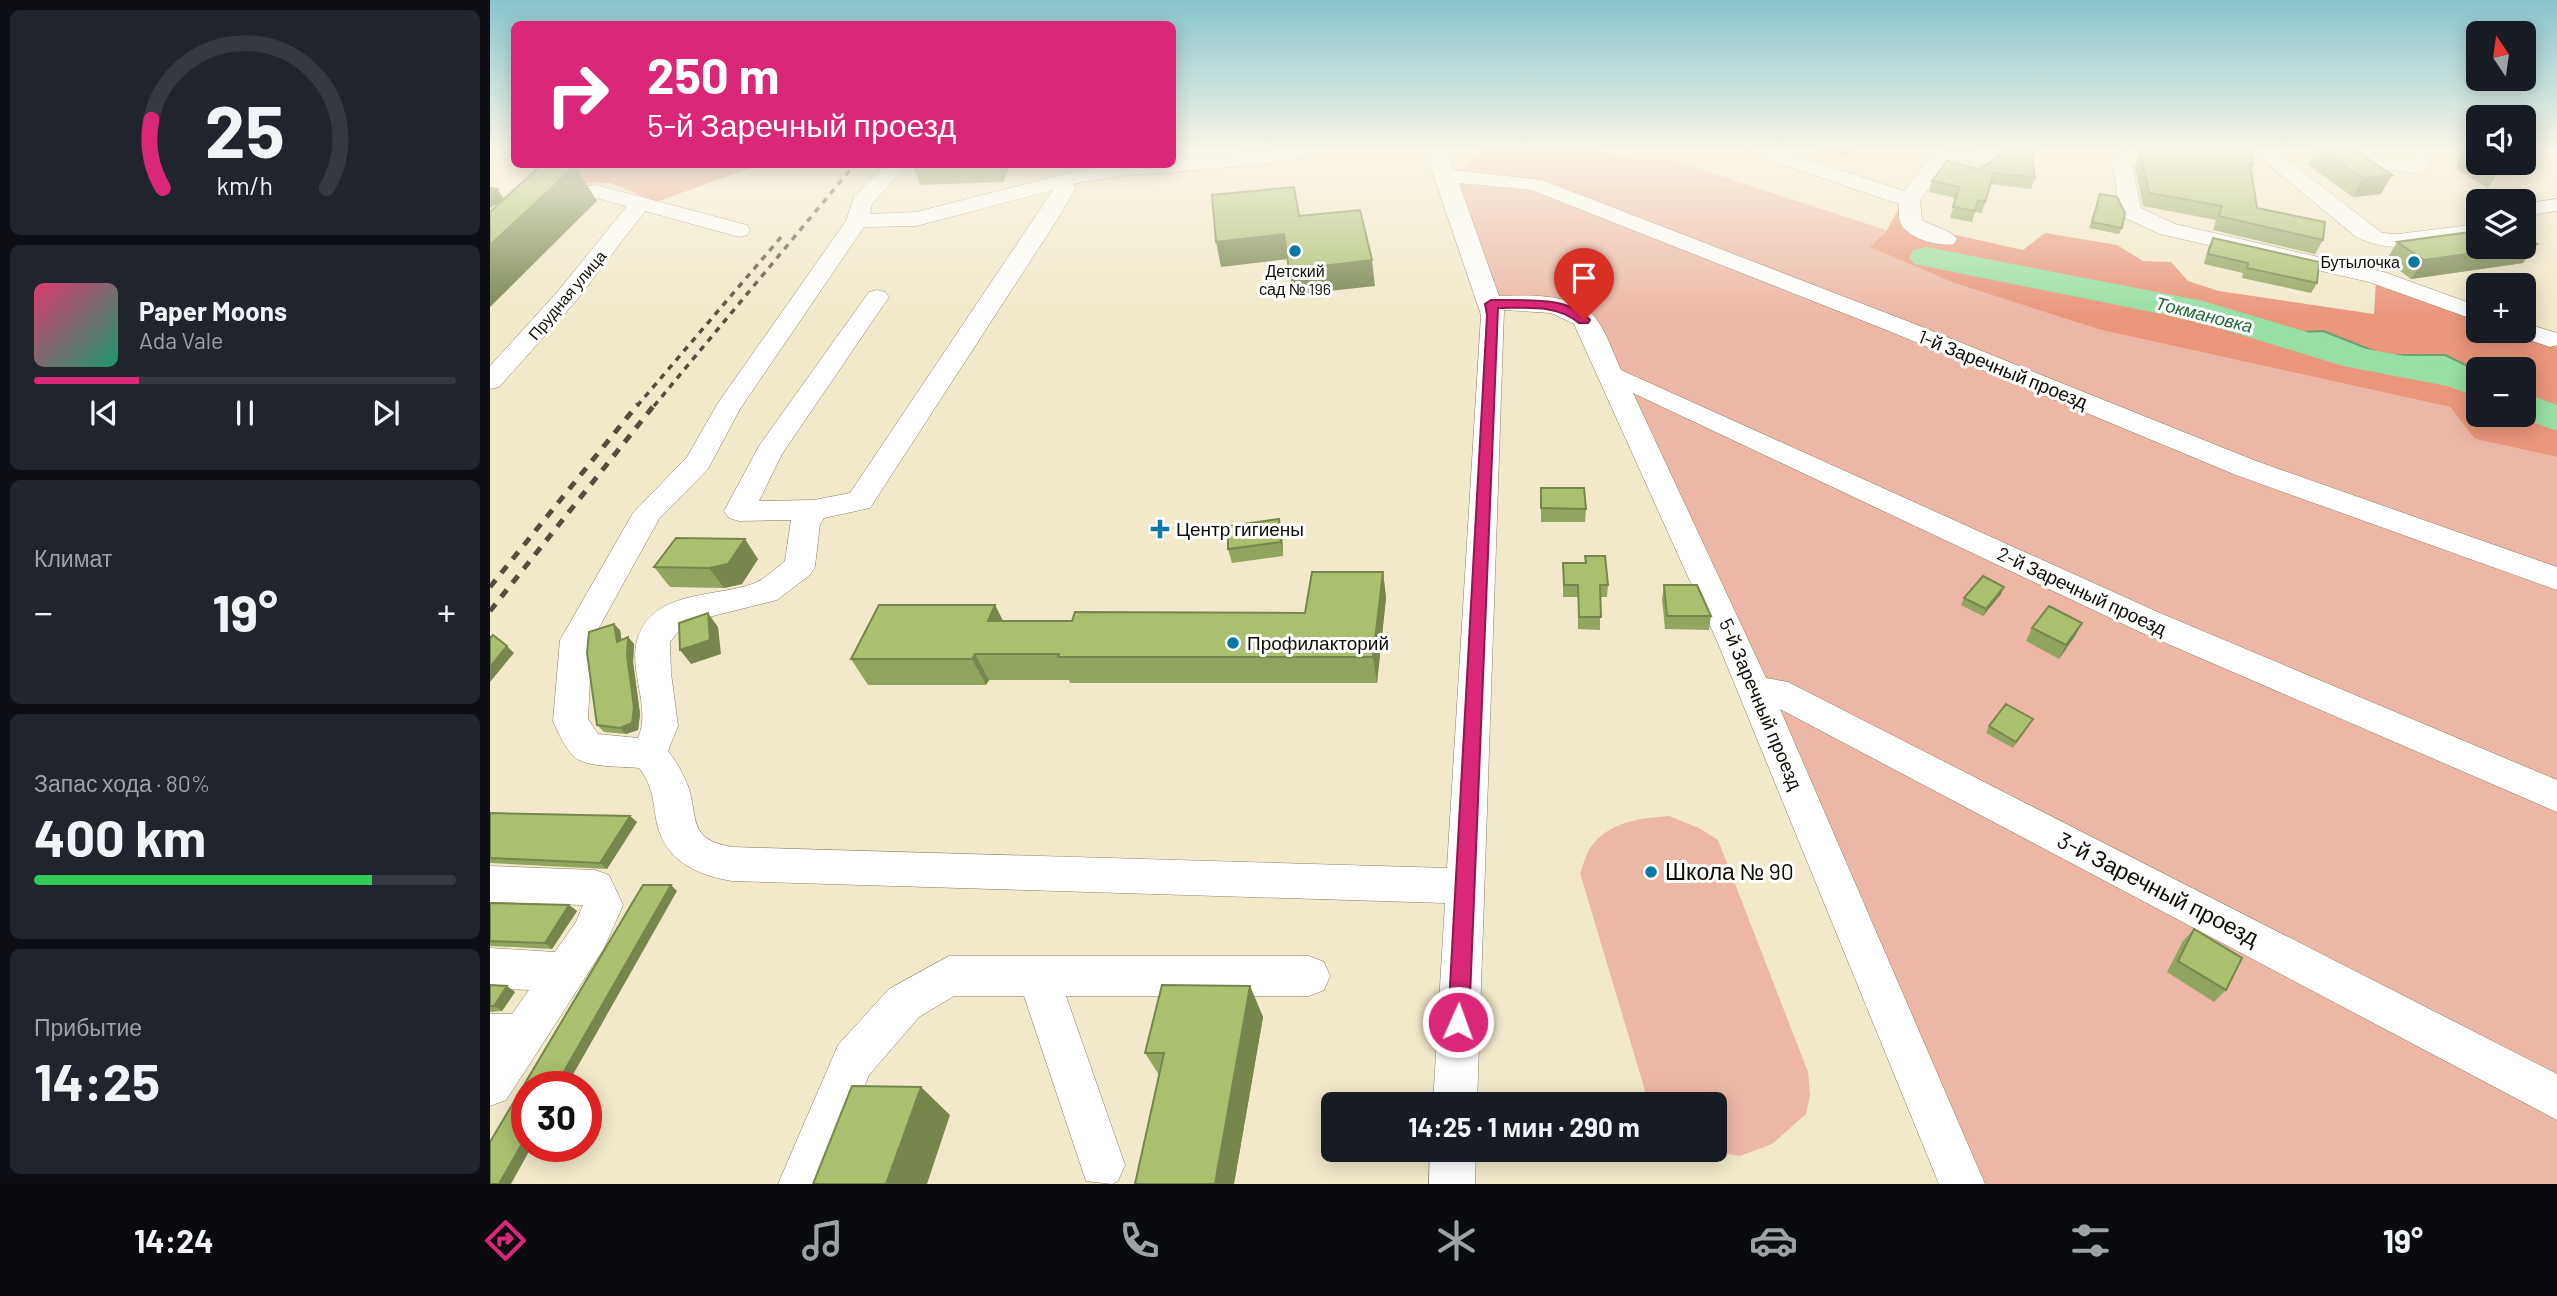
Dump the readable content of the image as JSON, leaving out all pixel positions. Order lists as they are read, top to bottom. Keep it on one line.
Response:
{"streets":{"street":["Прудная улица","1-й Заречный проезд","2-й Заречный проезд","5-й Заречный проезд","3-й Заречный проезд"]},"crossings":[["2-й Заречный проезд","5-й Заречный проезд"],["5-й Заречный проезд","3-й Заречный проезд"]],"water":["Токмановка"],"places":{"other":["Детский сад № 196","Бутылочка","Профилакторий","Школа № 90"],"health":["Центр гигиены"]},"north":"top","page":{"map_buttons":["+","−"],"turn":["250 m","5-й Заречный проезд"],"song":["Paper Moons","Ada Vale"],"tile":["Климат",["Запас хода · 80%","400 km"],["Прибытие","14:25"]],"heat":["−","19°","+"],"limit":"30","trip":"14:25 · 1 мин · 290 m","tabs":["14:24","19°"],"gauge":["25","km/h"]}}
